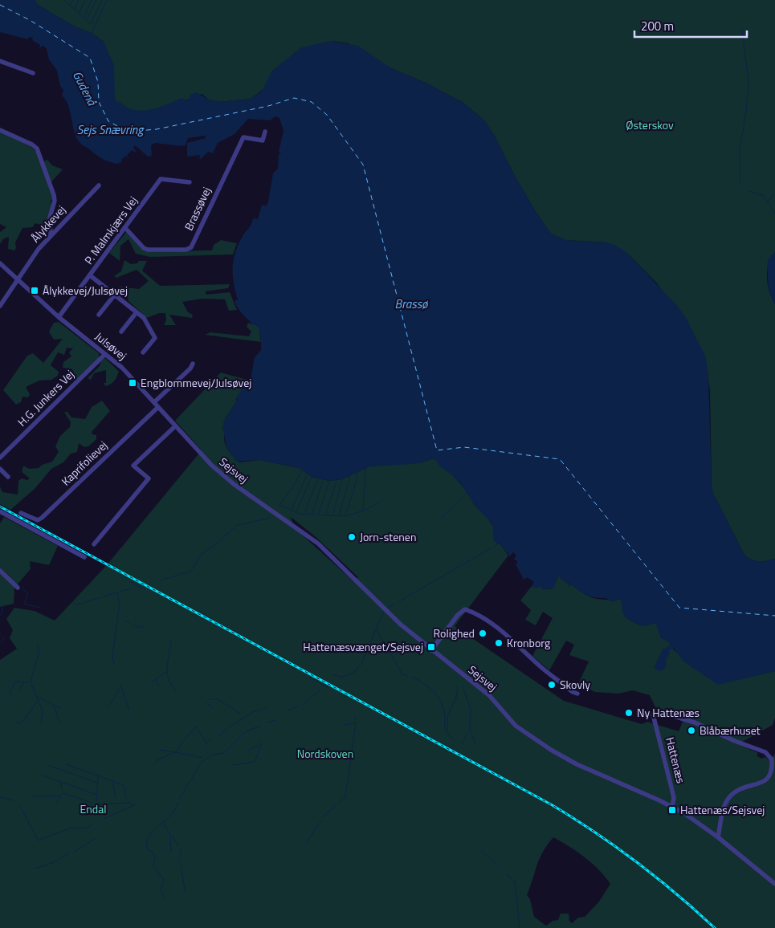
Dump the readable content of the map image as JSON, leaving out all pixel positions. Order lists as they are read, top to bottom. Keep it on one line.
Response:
{"streets":{"street":["Brassøvej","Ålykkevej","P. Malmkjærs Vej","Julsøvej","H.G. Junkers Vej","Kaprifolievej","Sejsvej","Hattenæs"]},"crossings":[["Brassøvej","P. Malmkjærs Vej"],["Ålykkevej","Julsøvej"],["P. Malmkjærs Vej","Julsøvej"],["Julsøvej","H.G. Junkers Vej"],["Julsøvej","Kaprifolievej"],["Julsøvej","Sejsvej"],["Sejsvej","Hattenæs"]],"water":["Gudenå","Sejs Snævring","Brassø"],"parks":["Østerskov","Nordskoven","Endal"],"places":{"transit":["Ålykkevej/Julsøvej","Engblommevej/Julsøvej","Hattenæsvænget/Sejsvej","Hattenæs/Sejsvej"],"other":["Jorn-stenen","Rolighed","Kronborg","Skovly","Ny Hattenæs","Blåbærhuset"]},"scale_bar":"200 m"}
